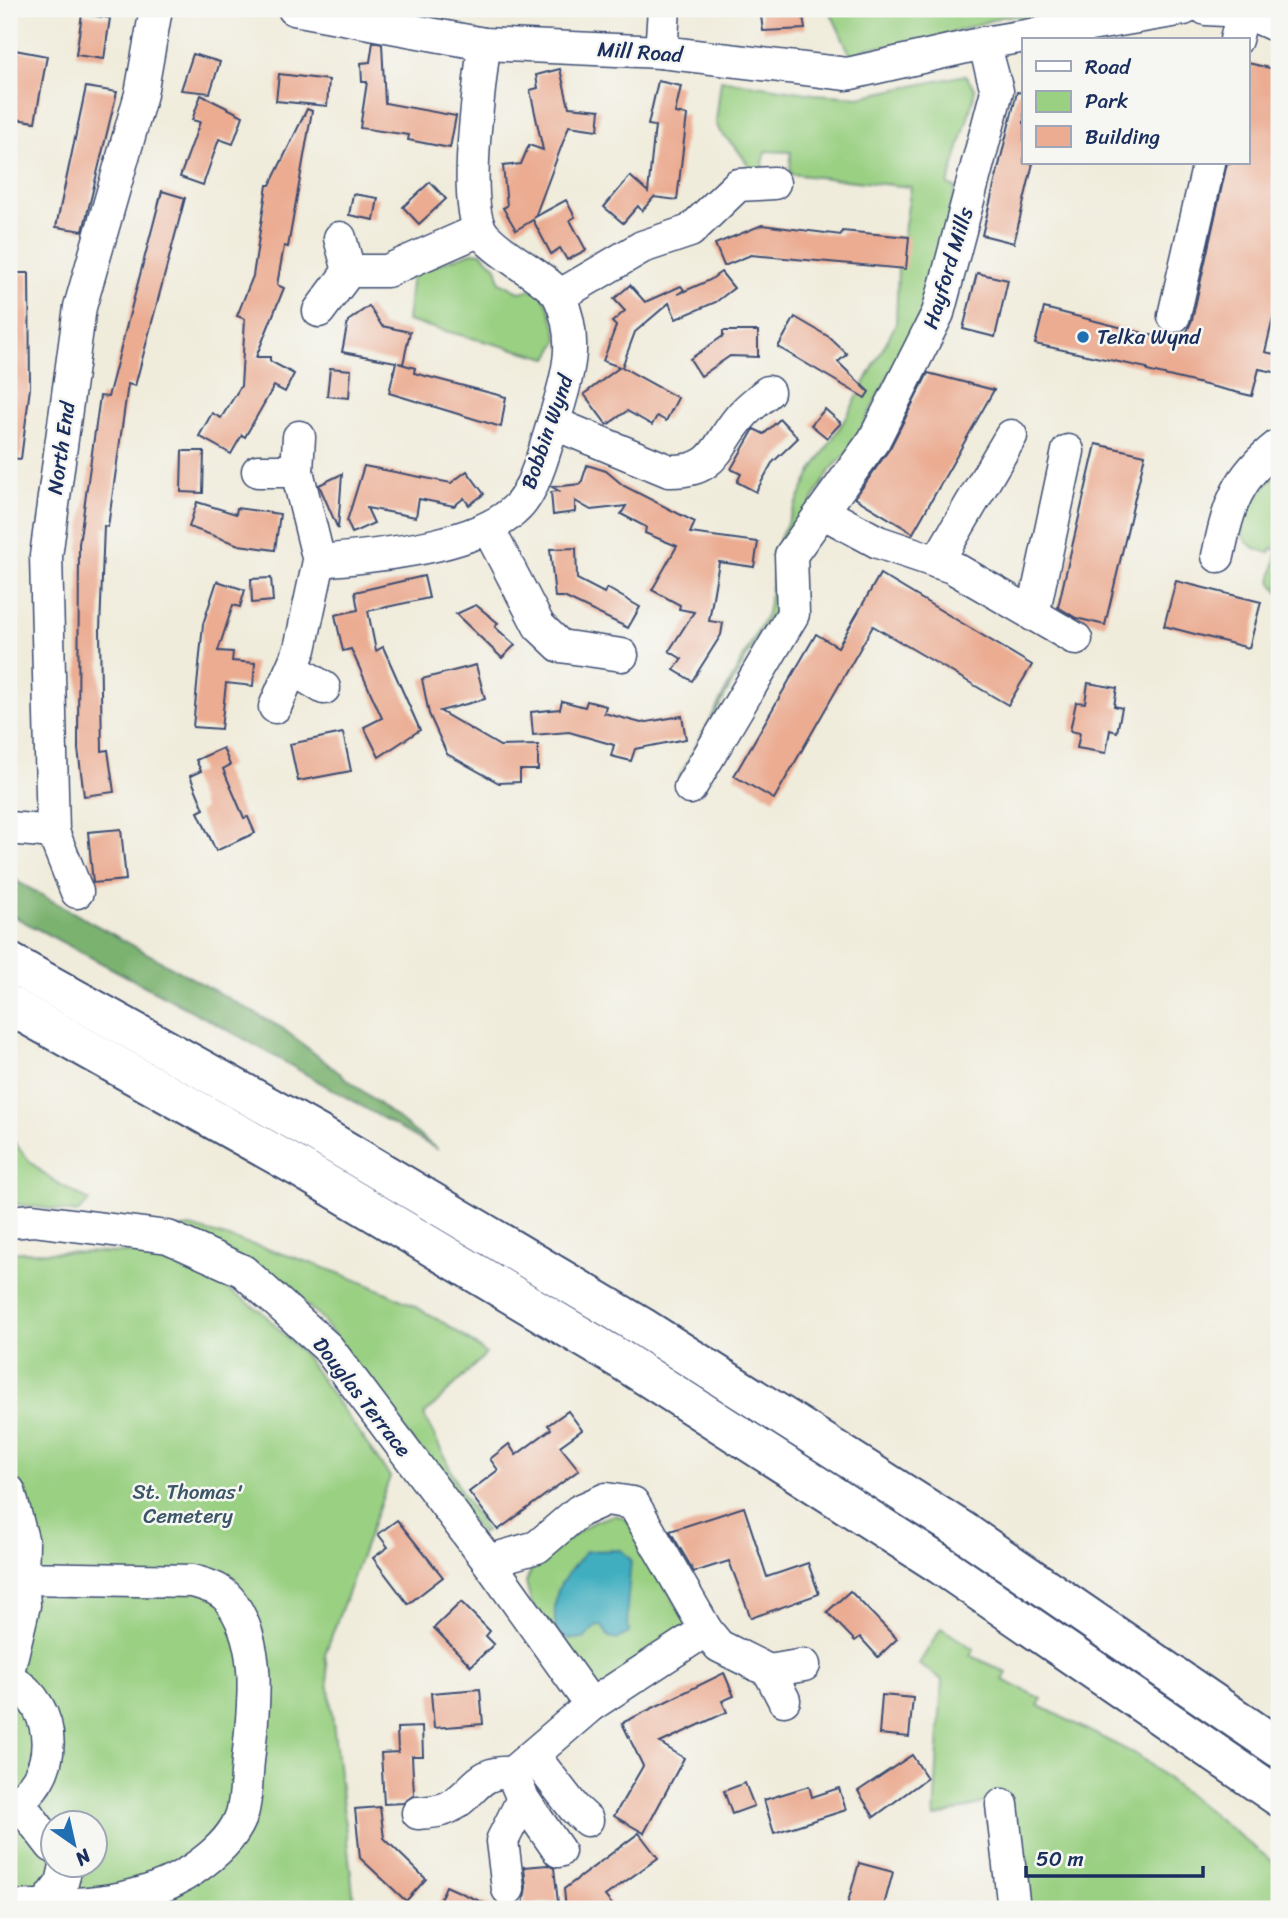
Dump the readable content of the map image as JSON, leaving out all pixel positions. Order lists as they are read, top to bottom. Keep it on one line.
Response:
{"streets":{"street":["Mill Road","Hayford Mills","Bobbin Wynd","North End","Douglas Terrace"]},"crossings":[["Mill Road","Hayford Mills"]],"parks":["St. Thomas' Cemetery"],"places":["Telka Wynd"],"legend":["Road","Park","Building"],"scale_bar":"50 m","north":"bottom right"}
